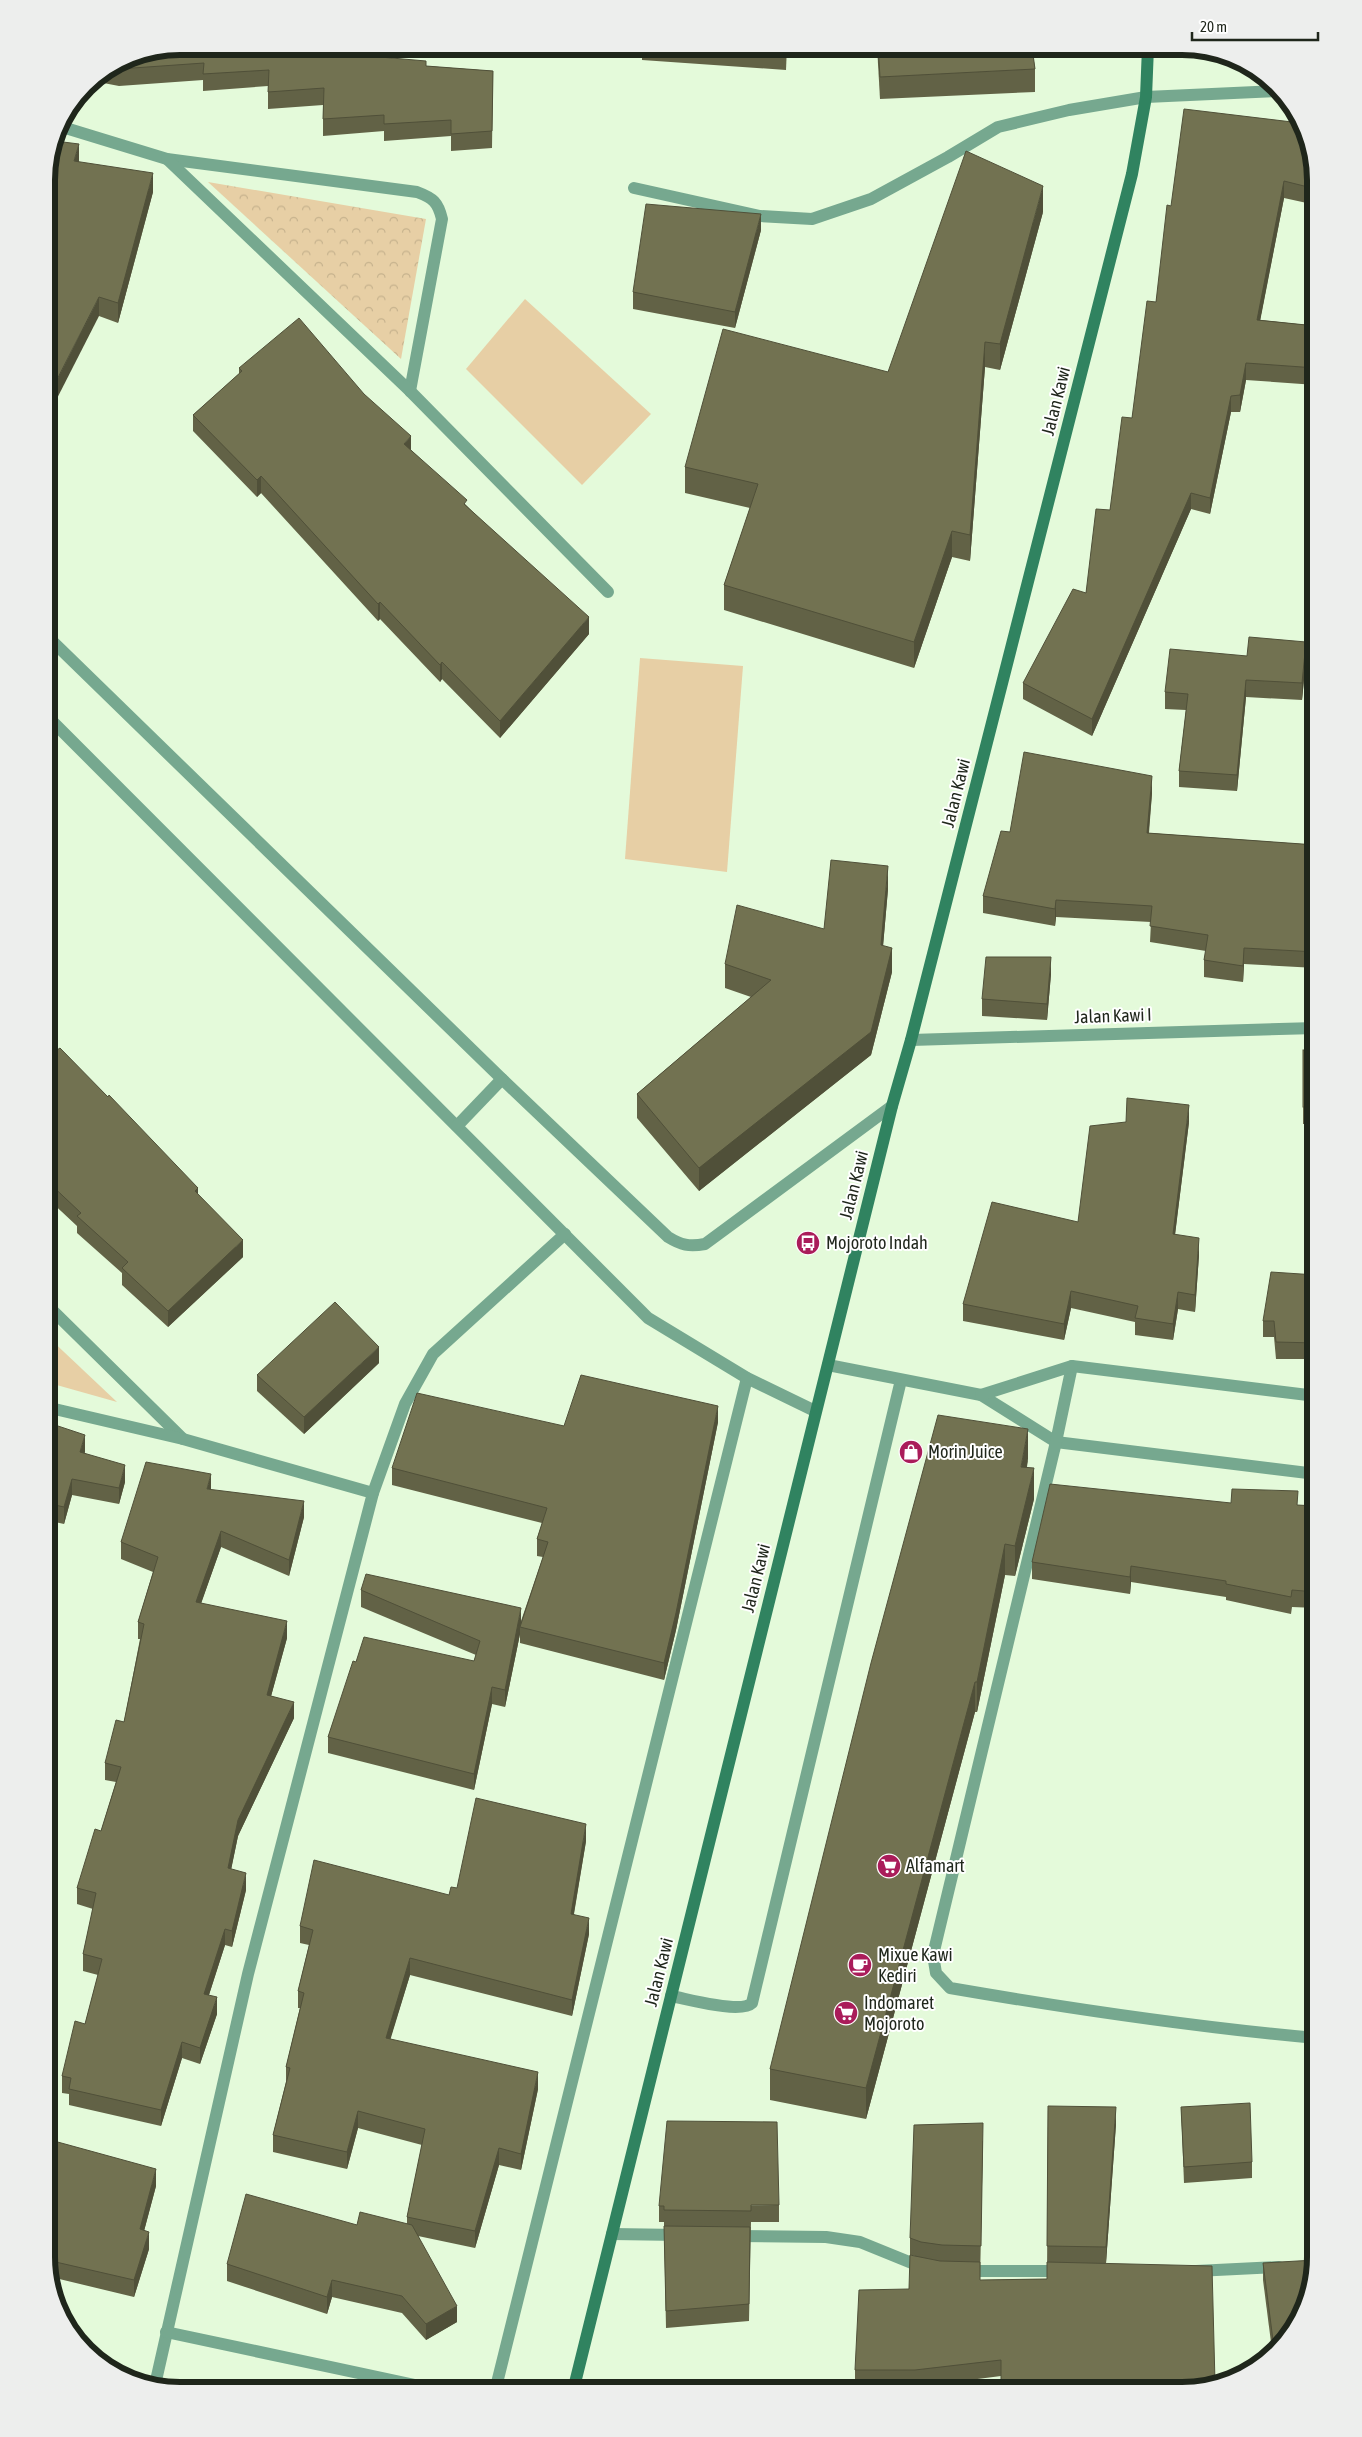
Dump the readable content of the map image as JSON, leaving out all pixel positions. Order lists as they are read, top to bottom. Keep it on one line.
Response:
{"streets":{"main road":["Jalan Kawi"],"street":["Jalan Kawi I"]},"crossings":[["Jalan Kawi","Jalan Kawi I"]],"places":{"bus stop":["Mojoroto Indah"],"shop":["Morin Juice"],"supermarket":["Alfamart","Indomaret Mojoroto"],"cafe":["Mixue Kawi Kediri"]},"scale_bar":"20 m"}
